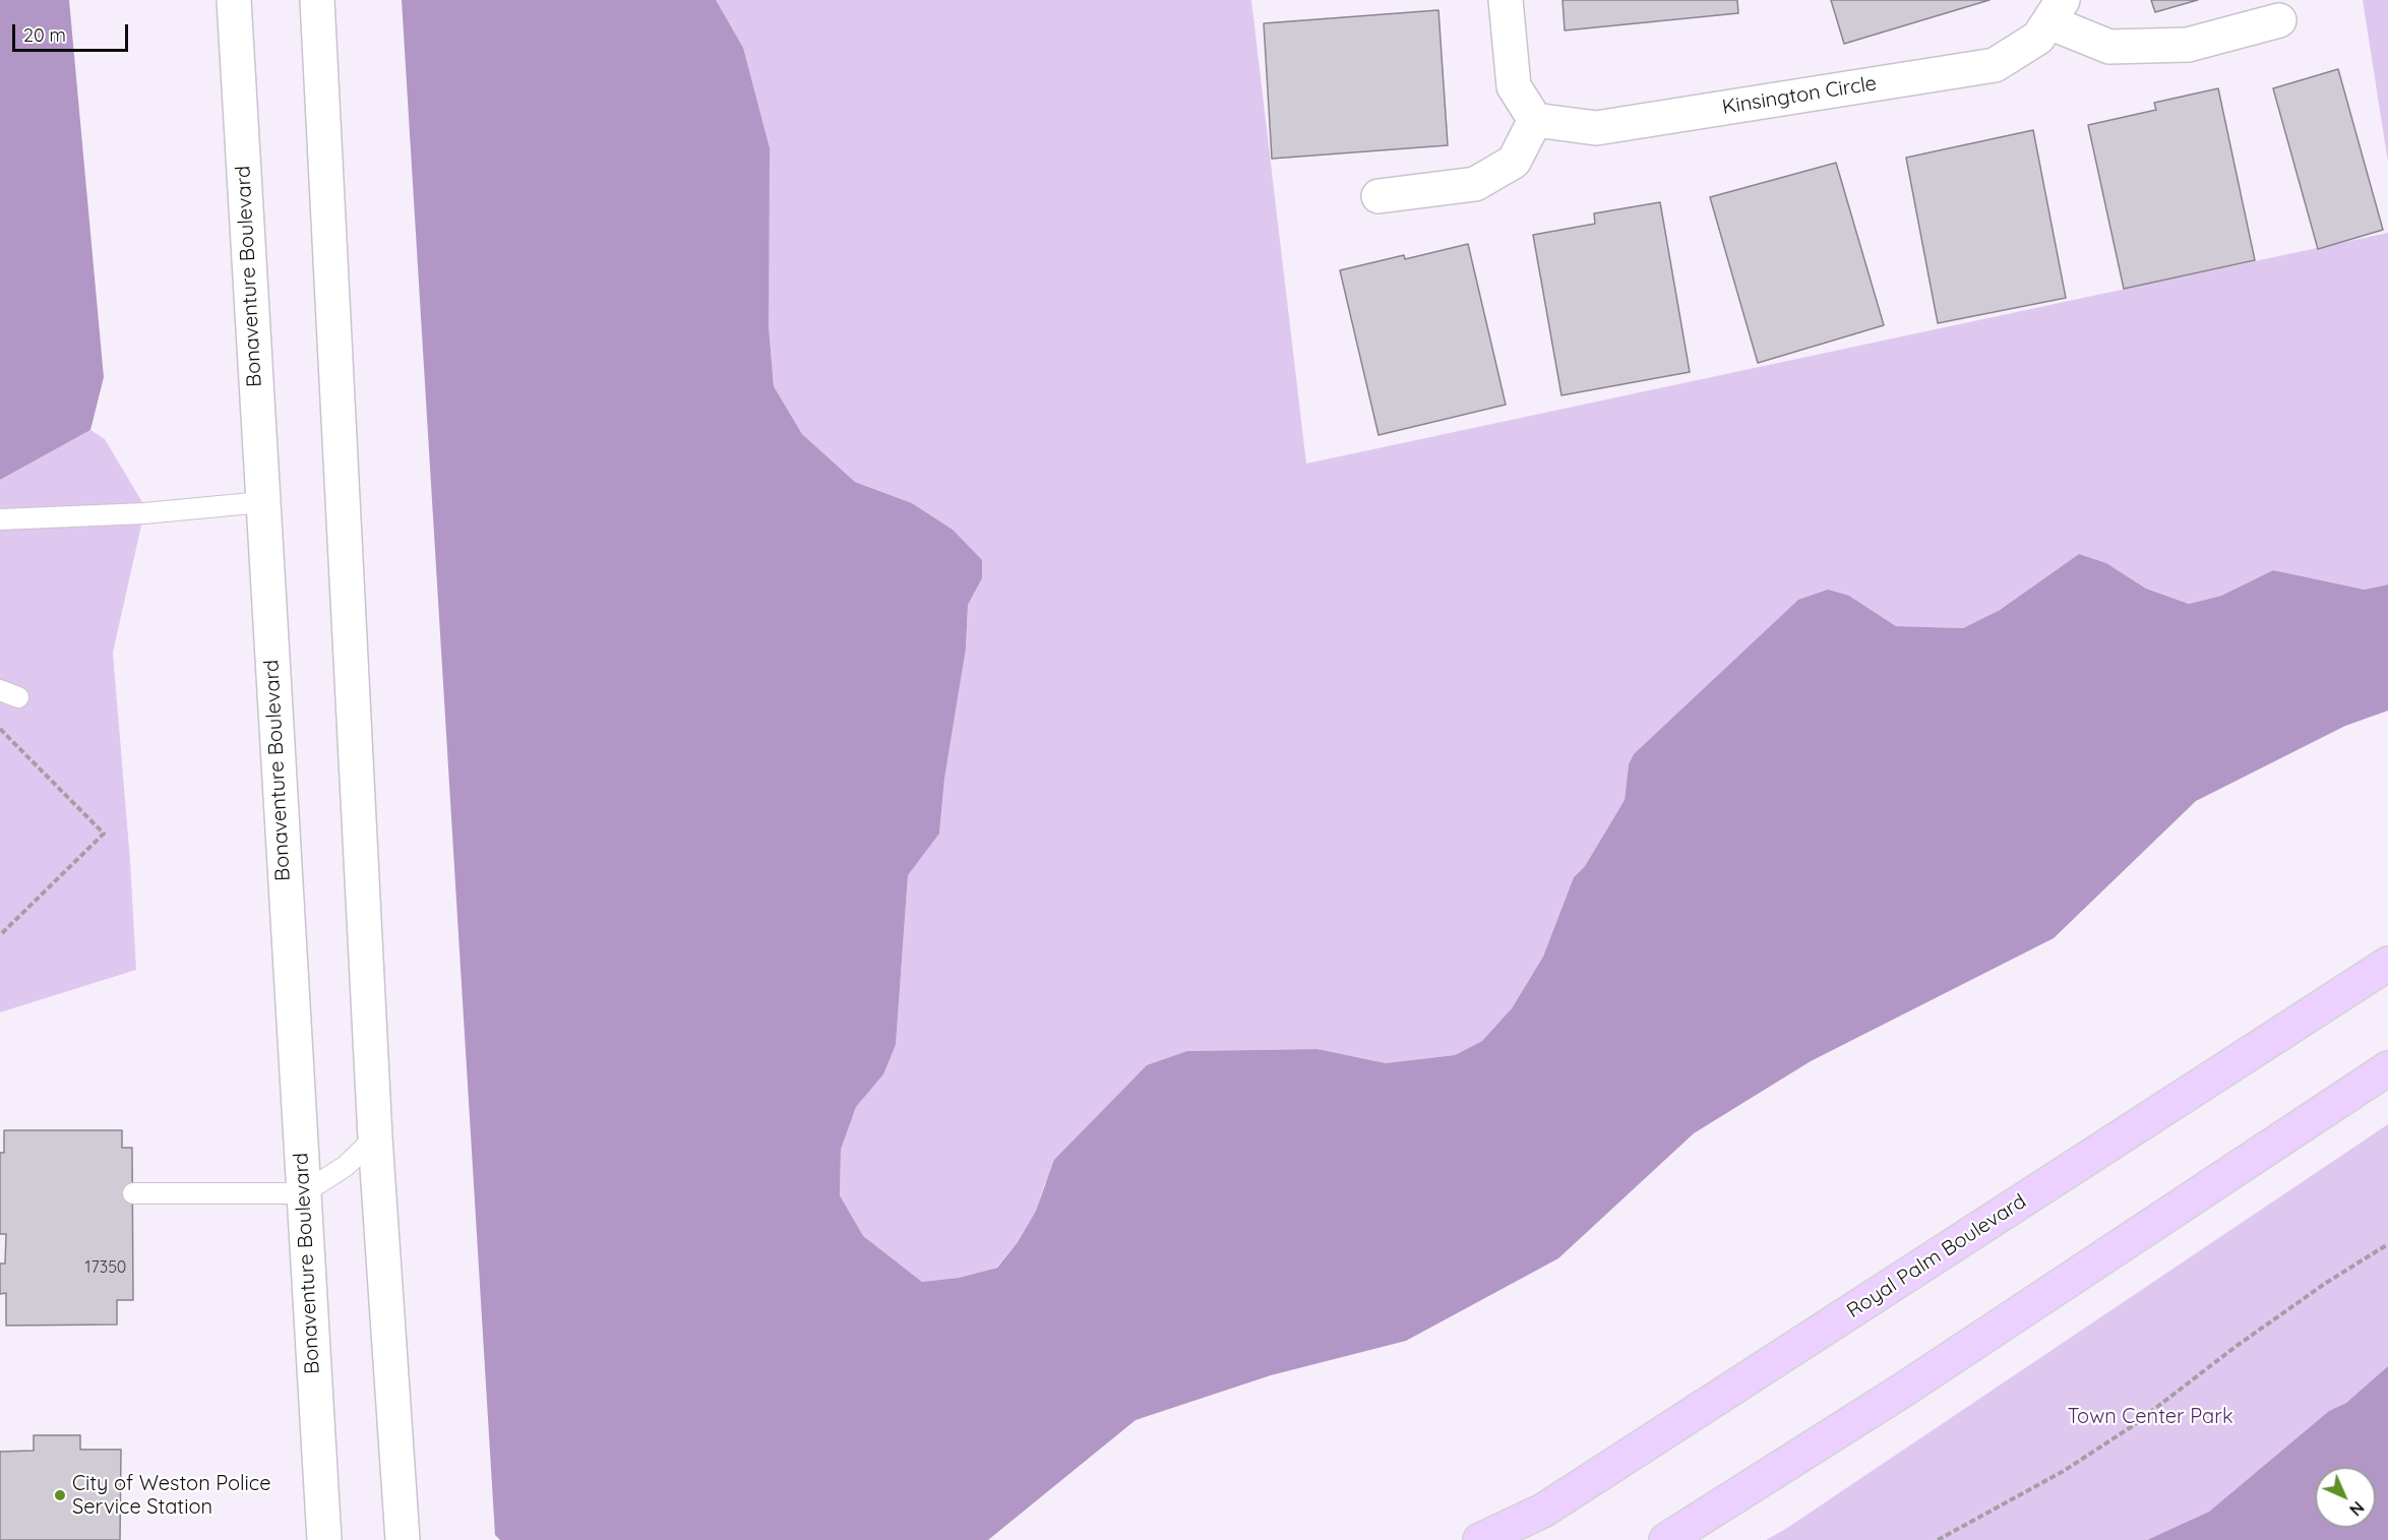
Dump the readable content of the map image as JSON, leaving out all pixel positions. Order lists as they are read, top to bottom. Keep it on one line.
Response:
{"streets":{"main road":["Kinsington Circle","Bonaventure Boulevard","Royal Palm Boulevard"]},"parks":["Town Center Park"],"places":["City of Weston Police Service Station"],"house_numbers":["17350"],"scale_bar":"20 m","north":"bottom right"}
